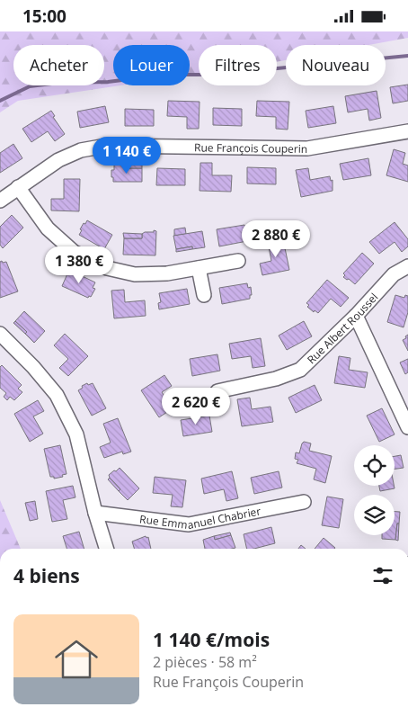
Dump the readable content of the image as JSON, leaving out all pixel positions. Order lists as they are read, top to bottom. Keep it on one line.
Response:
{"streets":{"street":["Rue François Couperin","Rue Albert Roussel","Rue Emmanuel Chabrier"]},"page":{"status":"15:00","chip":["Acheter","Louer","Filtres","Nouveau"],"price":["1 140 €","2 880 €","1 380 €","2 620 €"],"heading":"4 biens","list":[{"name":"1 140 €/mois","note":"2 pièces · 58 m² · Rue François Couperin"}]}}
